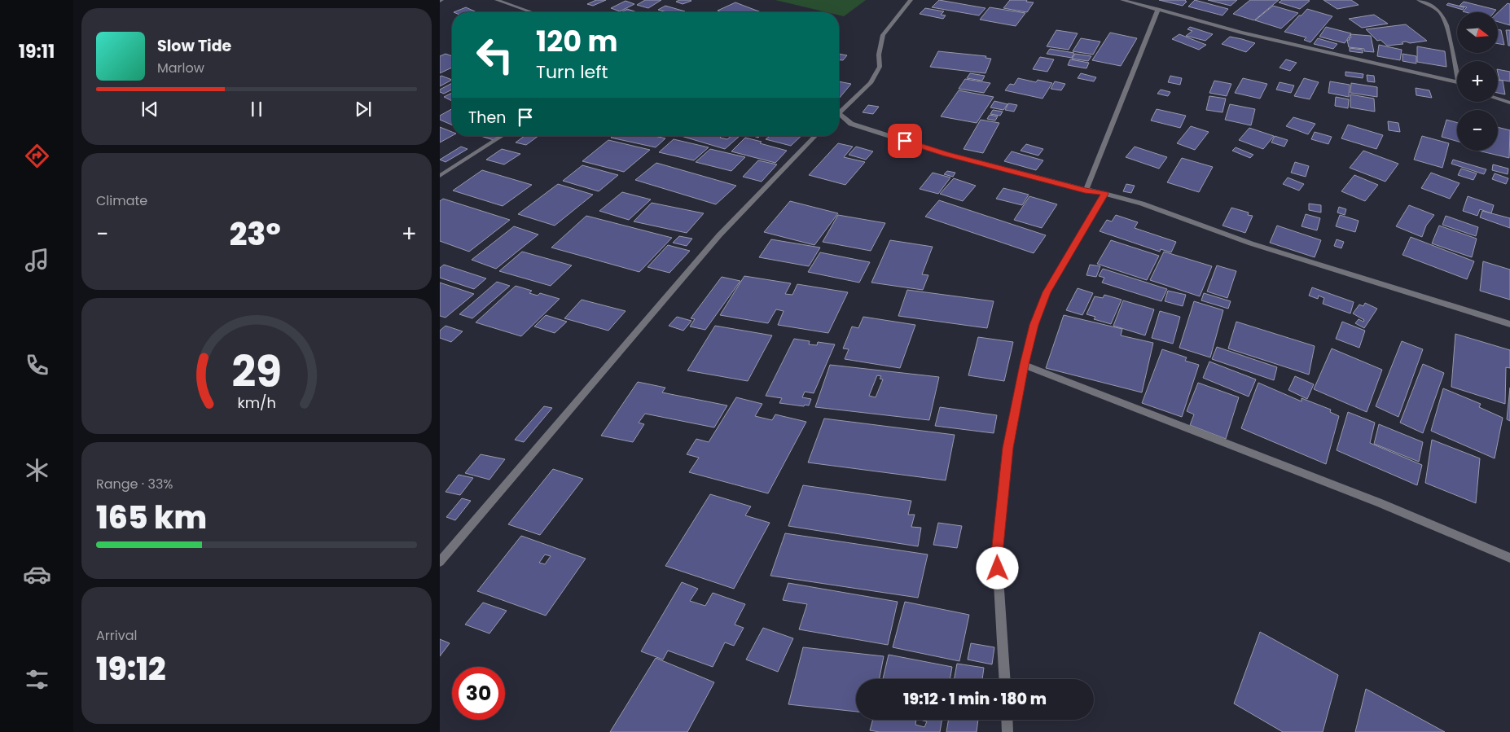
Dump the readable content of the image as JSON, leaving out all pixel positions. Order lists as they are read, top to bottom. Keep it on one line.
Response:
{"north":"right","page":{"tabs":"19:11","map_buttons":["+","−"],"turn":["120 m","Turn left"],"song":["Slow Tide","Marlow"],"then":"Then","tile":["Climate",["Range · 33%","165 km"],["Arrival","19:12"]],"heat":["−","23°","+"],"limit":"30","trip":"19:12 · 1 min · 180 m","gauge":["29","km/h"]}}
